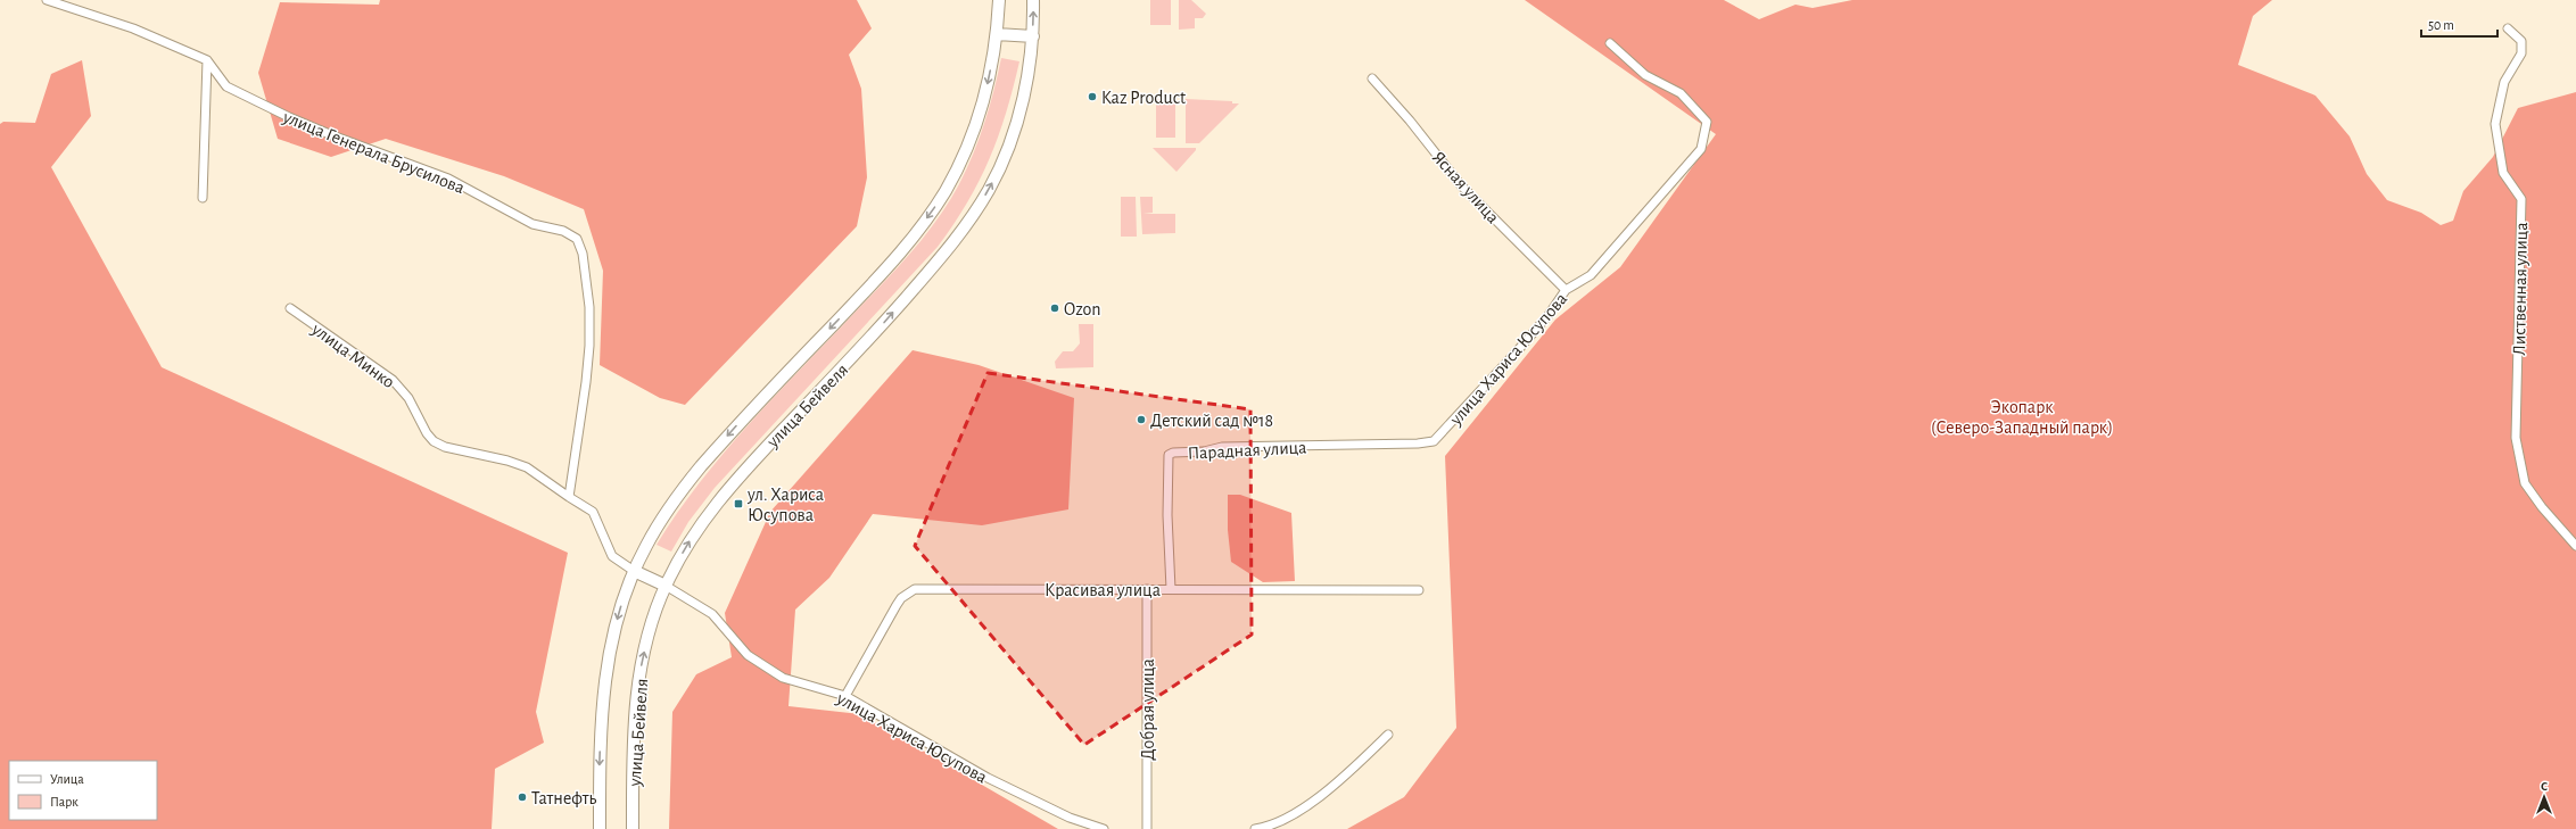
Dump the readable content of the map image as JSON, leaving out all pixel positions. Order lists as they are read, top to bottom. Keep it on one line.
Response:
{"streets":{"main road":["улица Бейвеля"],"street":["улица Генерала Брусилова","Ясная улица","Лиственная улица","улица Минко","улица Хариса Юсупова","Парадная улица","Красивая улица","Добрая улица"]},"crossings":[["улица Генерала Брусилова","улица Минко"],["Ясная улица","улица Хариса Юсупова"],["улица Хариса Юсупова","улица Бейвеля"],["улица Хариса Юсупова","Парадная улица"],["улица Хариса Юсупова","Красивая улица"],["Парадная улица","Красивая улица"],["Красивая улица","Добрая улица"]],"parks":["Экопарк (Северо-Западный парк)"],"places":{"other":["Kaz Product","Ozon","Детский сaд №18","Татнефть"],"transit":["ул. Хариса Юсупова"]},"legend":["Улица","Парк"],"scale_bar":"50 m","north":"top"}
